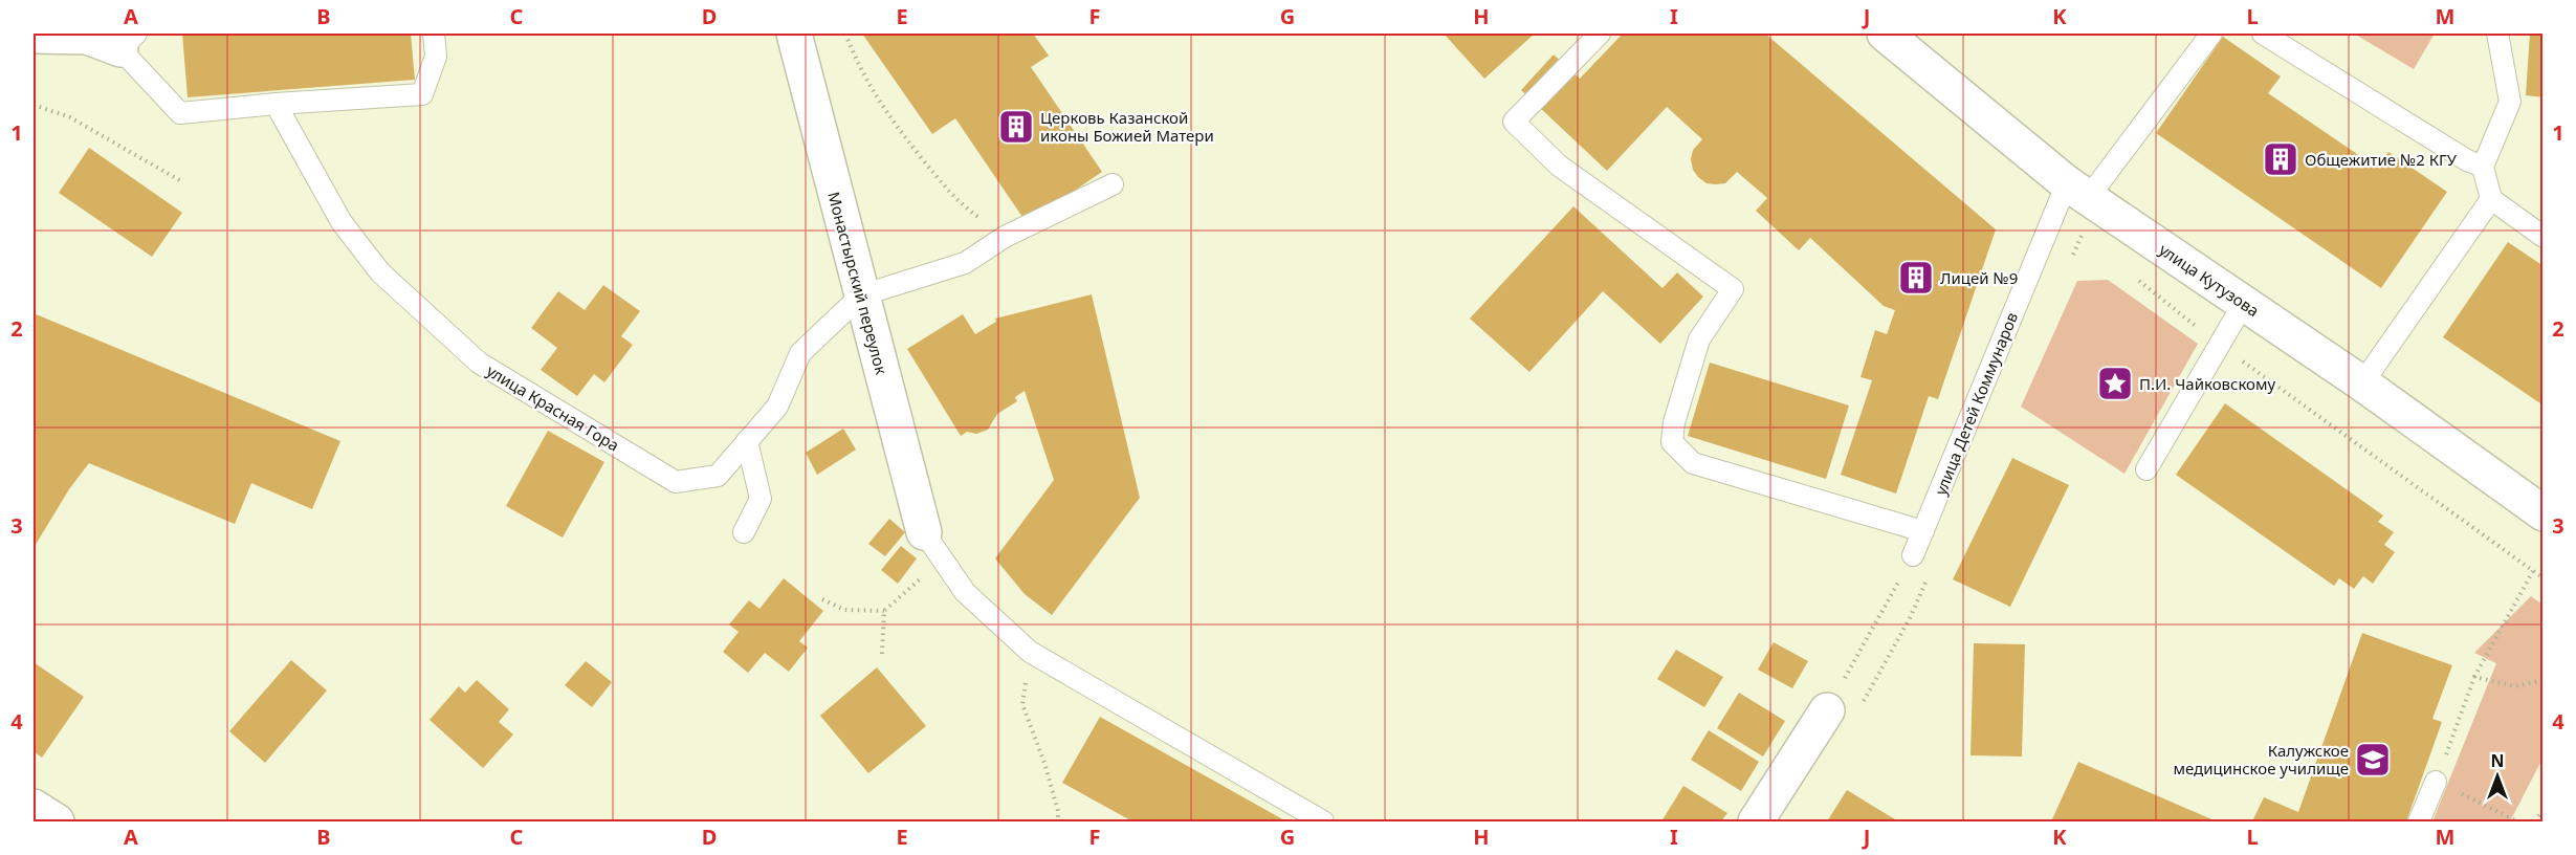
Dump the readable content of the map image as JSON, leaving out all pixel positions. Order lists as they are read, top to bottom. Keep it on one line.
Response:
{"streets":{"main road":["улица Кутузова","Монастырский переулок"],"lane":["улица Детей Коммунаров","улица Красная Гора"]},"crossings":[["улица Кутузова","улица Детей Коммунаров"],["Монастырский переулок","улица Красная Гора"]],"places":{"building":["Церковь Казанской иконы Божией Матери","Общежитие №2 КГУ","Лицей №9"],"place":["П.И. Чайковскому"],"school or university":["Калужское медицинское училище"]},"north":"top","grid":{"columns":["A","B","C","D","E","F","G","H","I","J","K","L","M"],"rows":["1","2","3","4"]}}
